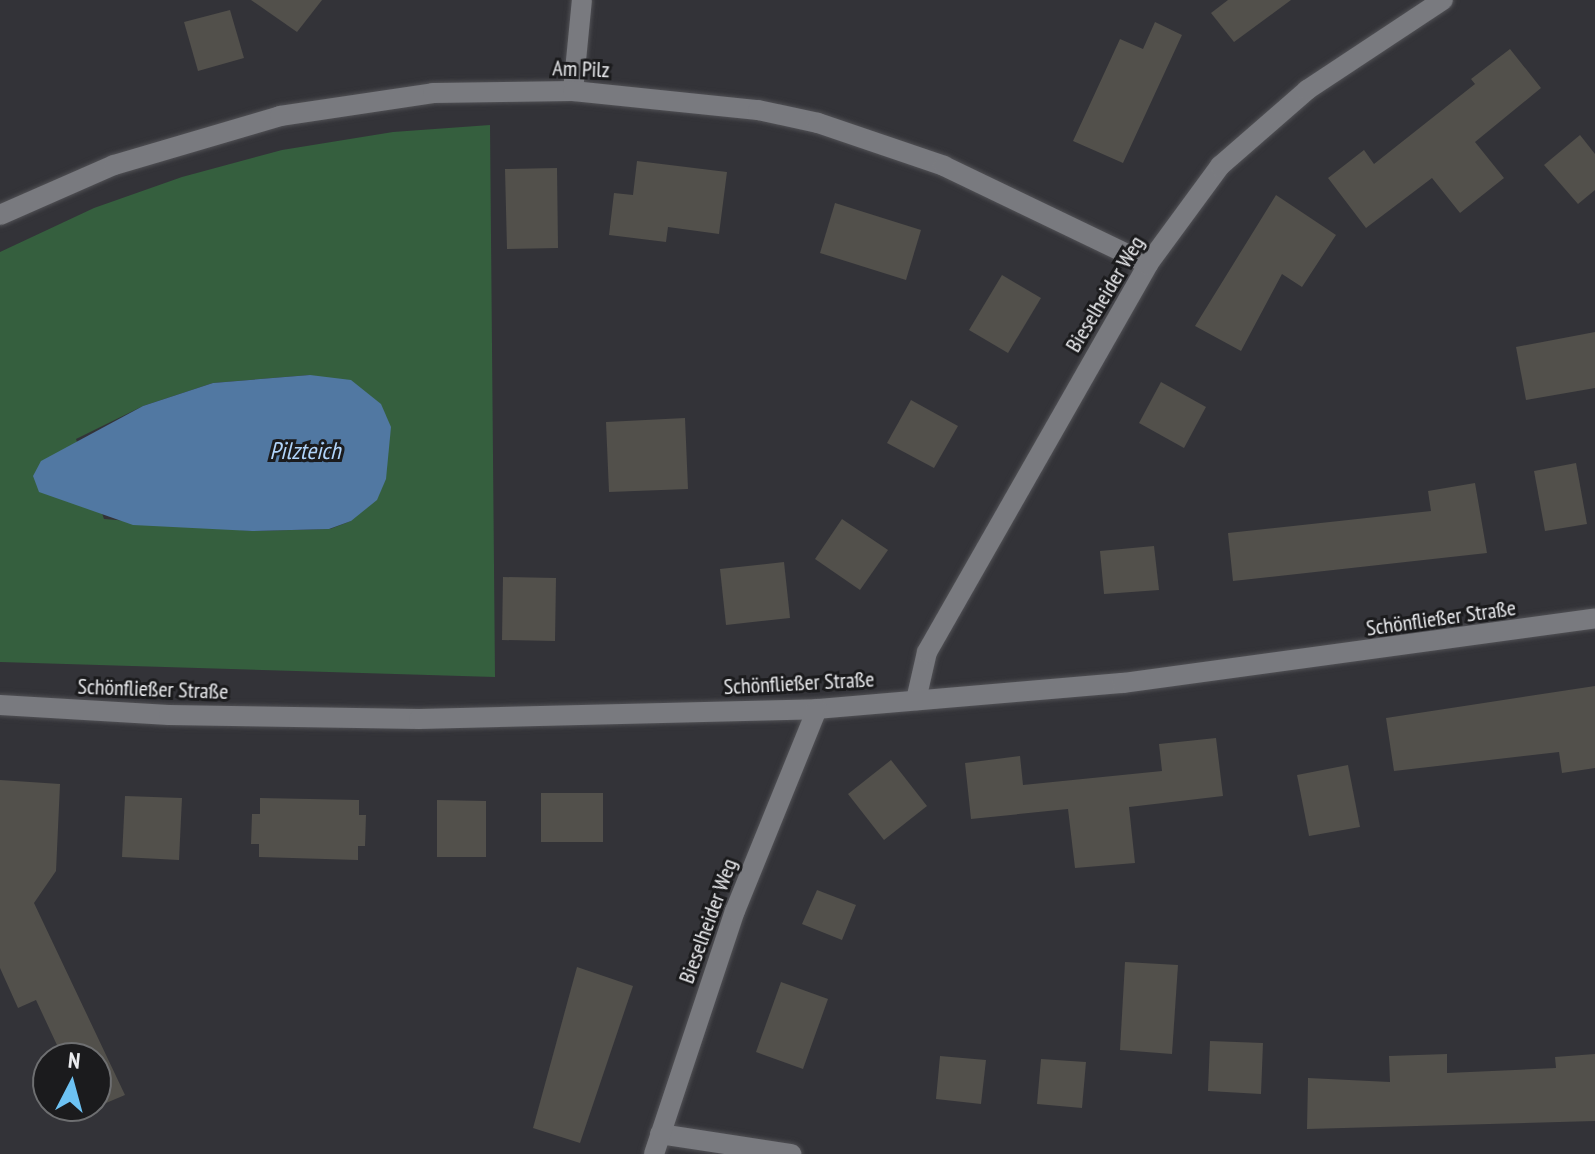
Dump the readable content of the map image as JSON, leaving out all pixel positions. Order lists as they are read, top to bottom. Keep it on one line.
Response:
{"streets":{"street":["Am Pilz","Bieselheider Weg","Schönfließer Straße"]},"crossings":[["Am Pilz","Bieselheider Weg"],["Bieselheider Weg","Schönfließer Straße"]],"water":["Pilzteich"],"north":"top"}
